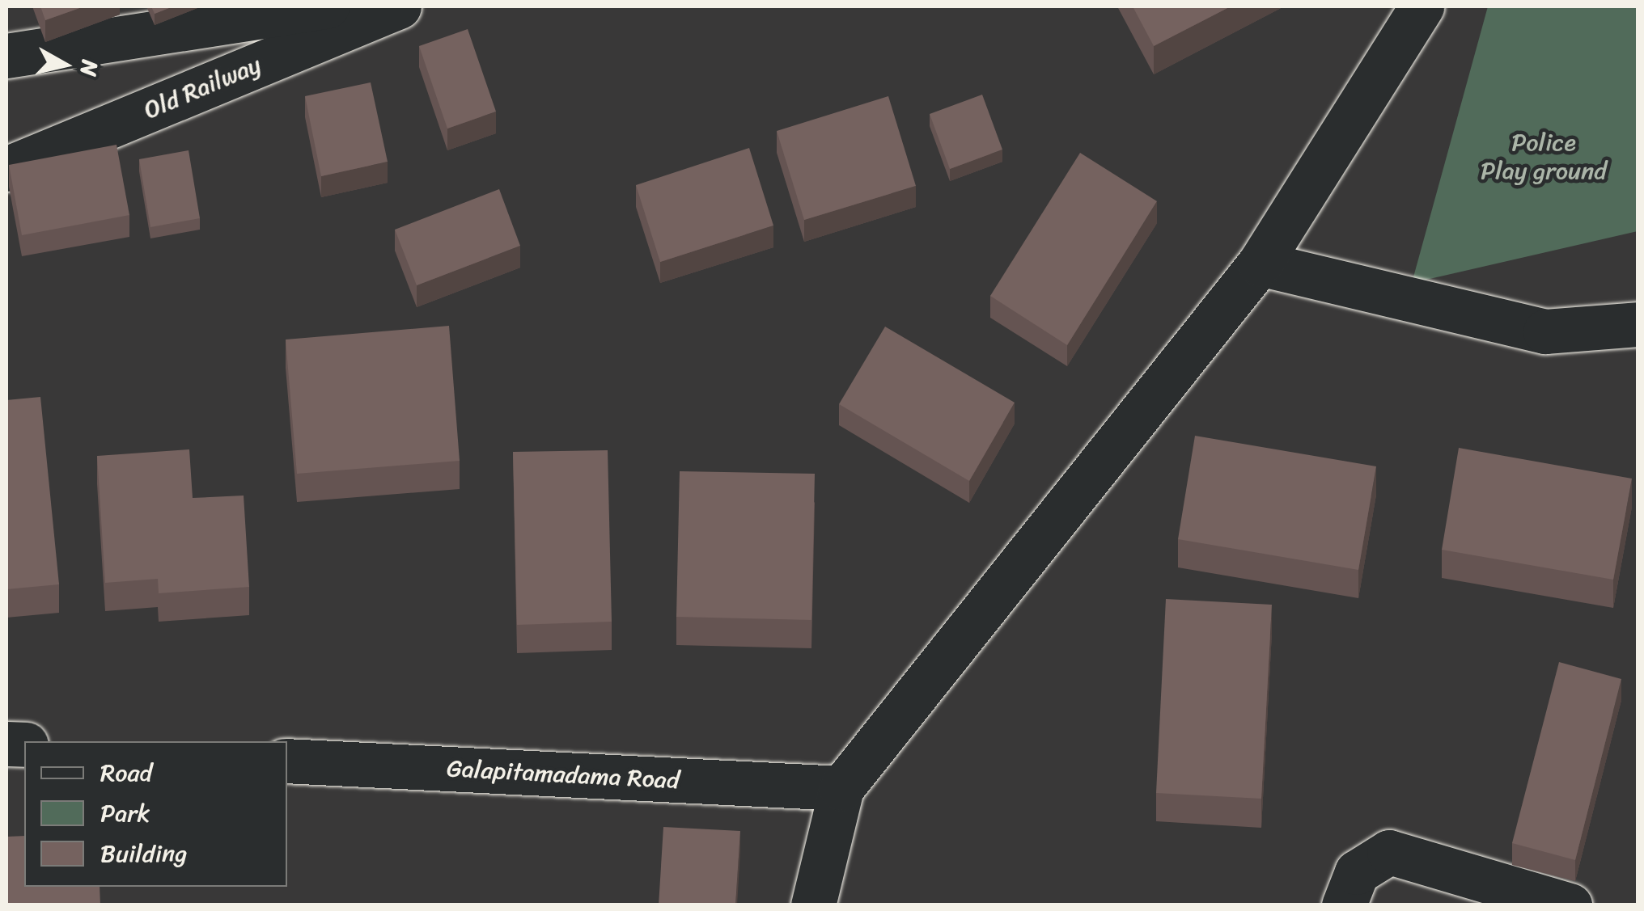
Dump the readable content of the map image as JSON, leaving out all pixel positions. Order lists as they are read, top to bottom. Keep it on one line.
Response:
{"streets":{"main road":["Old Railway","Galapitamadama Road"]},"parks":["Police Play ground"],"legend":["Road","Park","Building"],"north":"right"}
